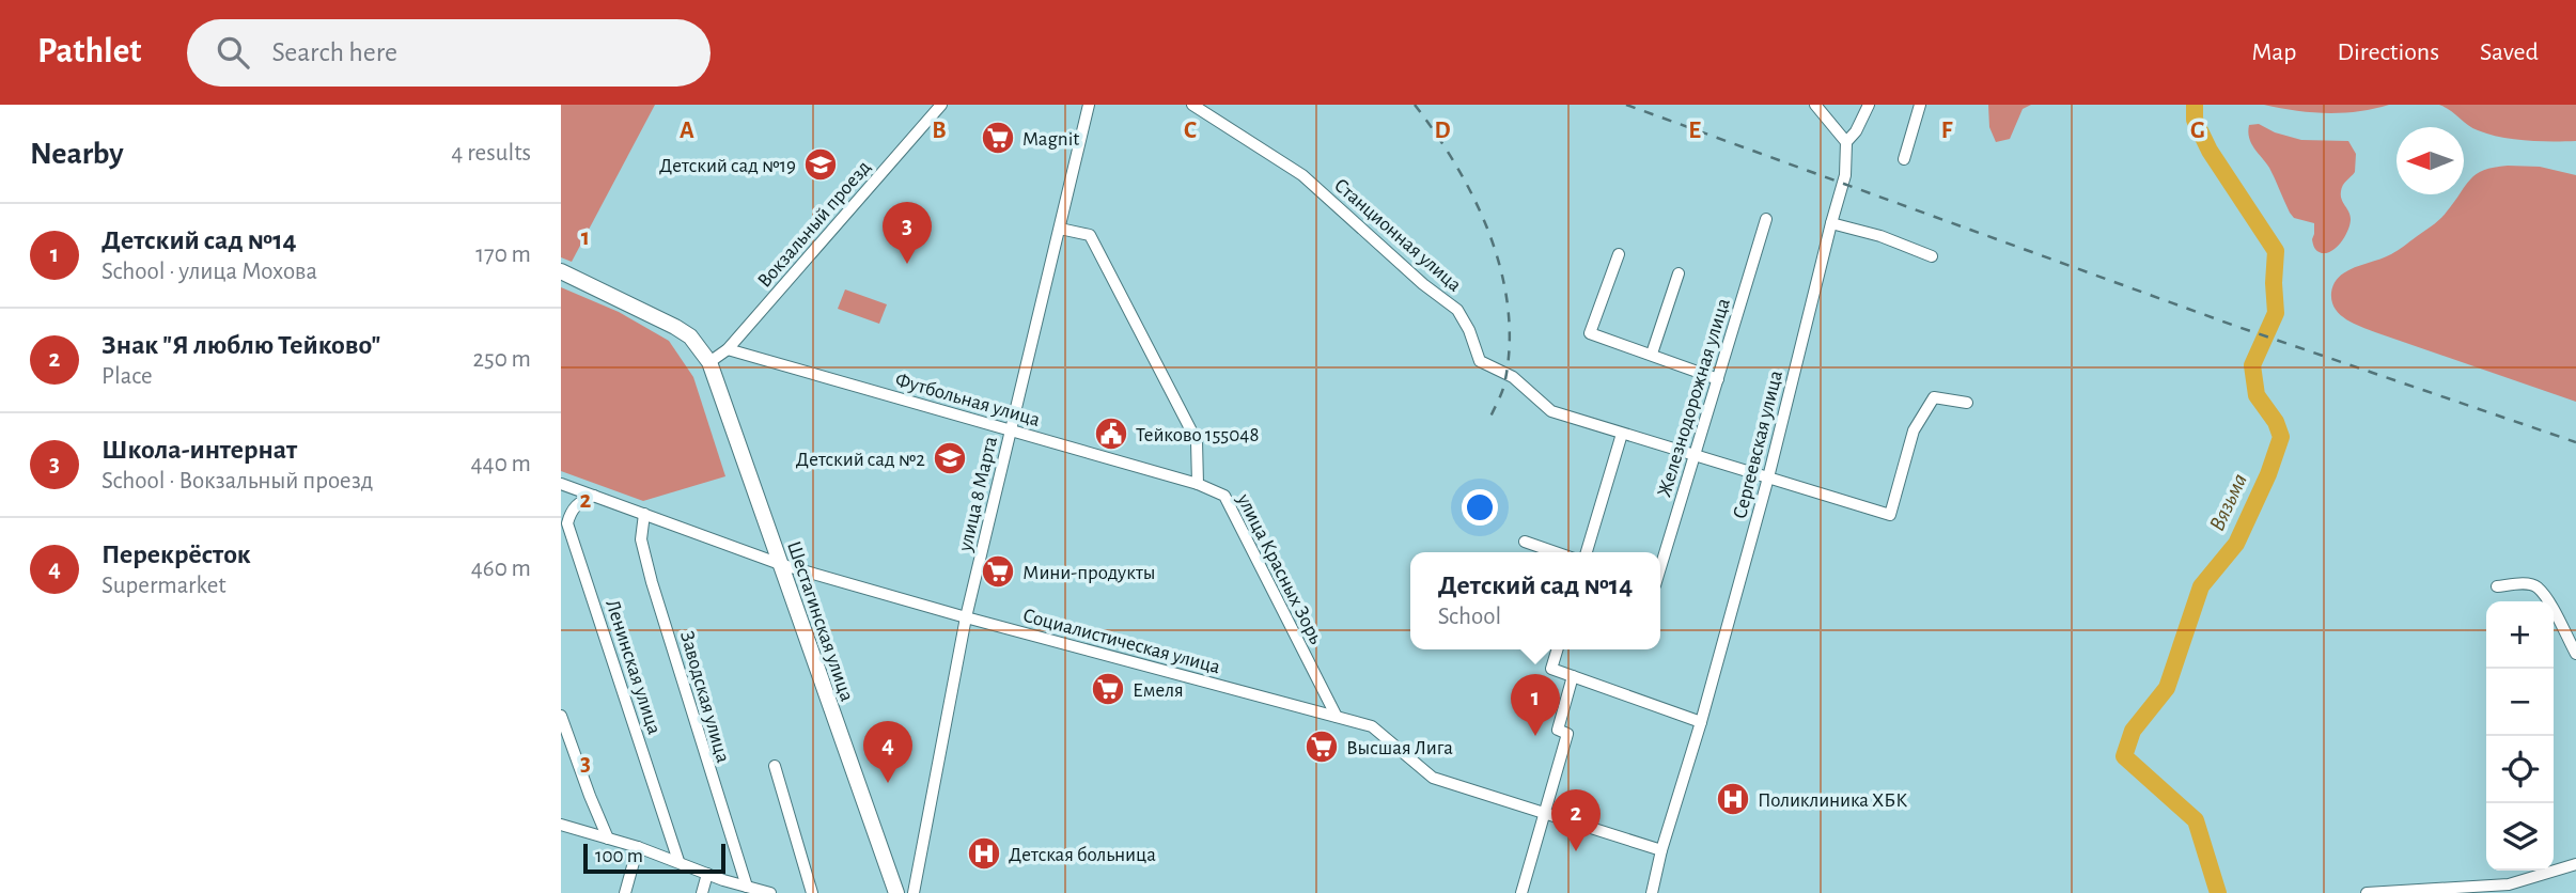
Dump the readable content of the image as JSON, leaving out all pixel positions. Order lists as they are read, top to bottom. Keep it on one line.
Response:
{"streets":{"main road":["Шестагинская улица"],"street":["Вокзальный проезд","Станционная улица","Железнодорожная улица","Футбольная улица","Сергеевская улица","улица 8 Марта","улица Красных Зорь","Социалистическая улица","Ленинская улица","Заводская улица"]},"crossings":[["Вокзальный проезд","Футбольная улица"],["Вокзальный проезд","Шестагинская улица"],["Станционная улица","Железнодорожная улица"],["Станционная улица","Сергеевская улица"],["Футбольная улица","улица 8 Марта"],["Футбольная улица","улица Красных Зорь"],["Сергеевская улица","Социалистическая улица"],["улица 8 Марта","Социалистическая улица"],["улица Красных Зорь","Социалистическая улица"],["Шестагинская улица","Социалистическая улица"],["Социалистическая улица","Ленинская улица"],["Социалистическая улица","Заводская улица"]],"water":["Вязьма"],"places":{"supermarket":["Magnit","Мини-продукты","Емеля","Высшая Лига"],"school or university":["Детский сад №19","Детский сад №2"],"public building":["Тейково 155048"],"hospital":["Поликлиника ХБК","Детская больница"]},"scale_bar":"100 m","north":"left","page":{"header":"Pathlet","search":"Search here","nav":["Map","Directions","Saved"],"heading":["Nearby","4 results"],"list":[{"mark":"1","name":"Детский сад №14","note":"School · улица Мохова","value":"170 m"},{"mark":"2","name":"Знак \"Я люблю Тейково\"","note":"Place","value":"250 m"},{"mark":"3","name":"Школа-интернат","note":"School · Вокзальный проезд","value":"440 m"},{"mark":"4","name":"Перекрёсток","note":"Supermarket","value":"460 m"}],"pins":["3","1","4","2"],"popup":["Детский сад №14","School"],"map_buttons":["+","−"],"scale":"100 m"},"grid":{"columns":["A","B","C","D","E","F","G"],"rows":["1","2","3"]}}
